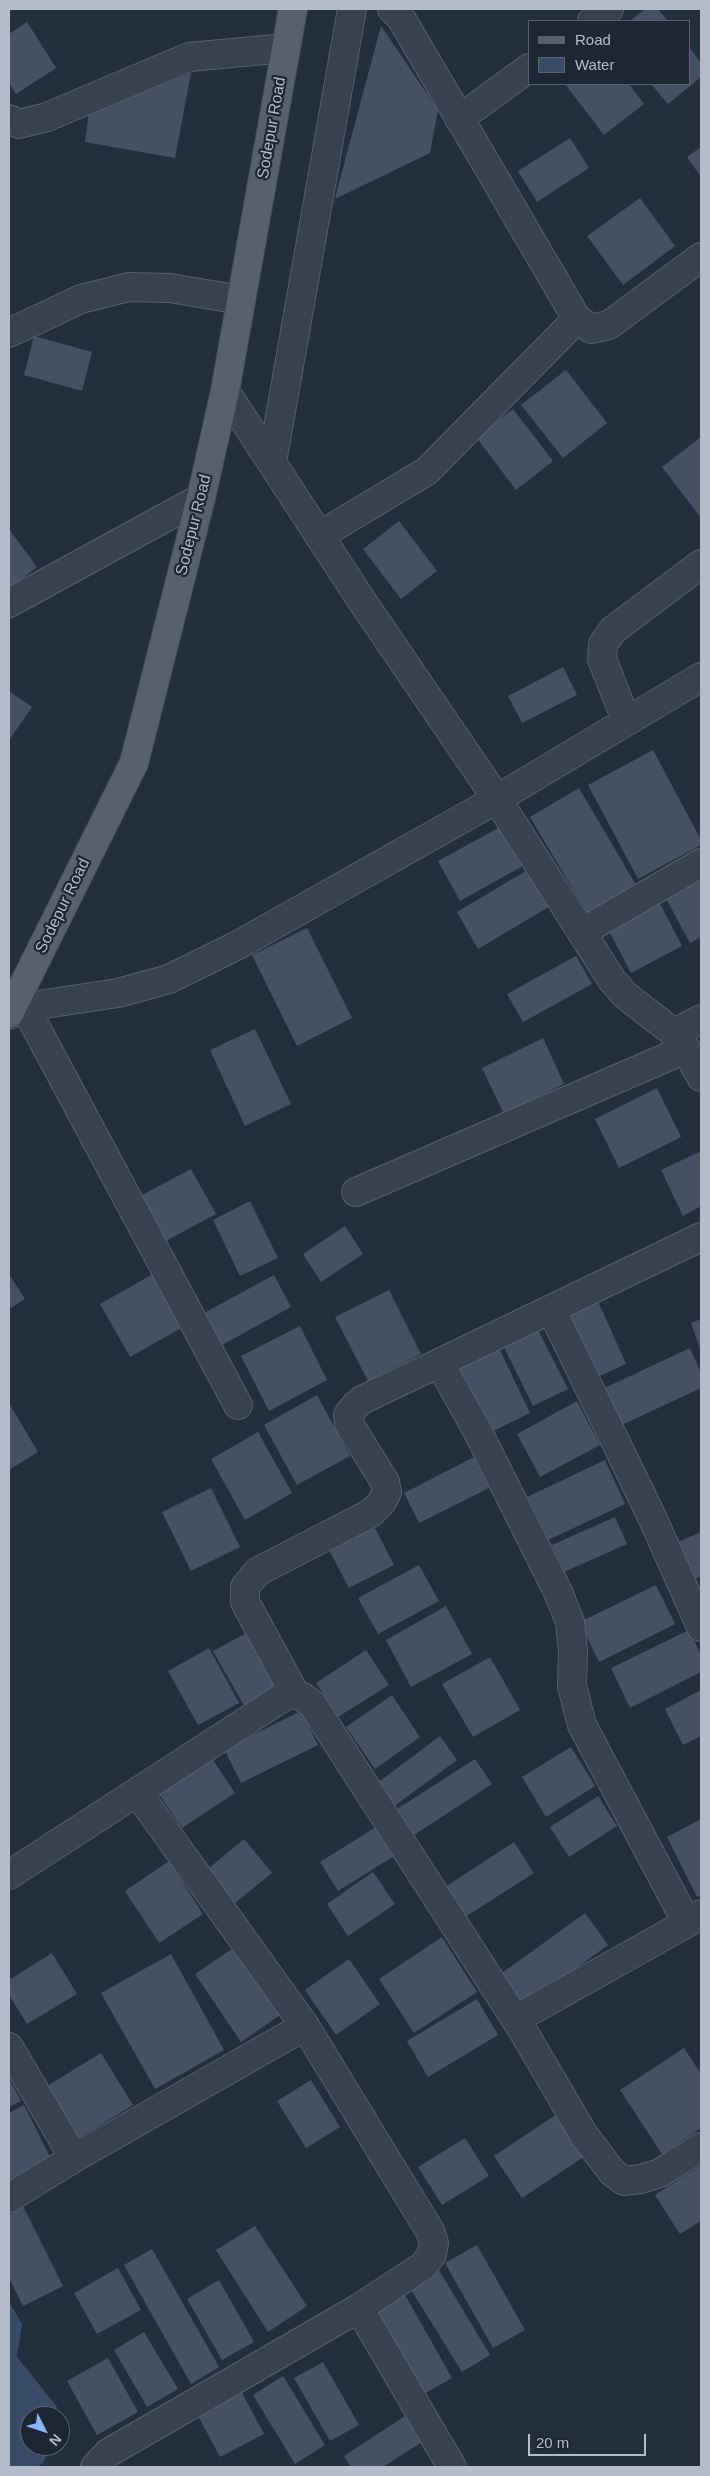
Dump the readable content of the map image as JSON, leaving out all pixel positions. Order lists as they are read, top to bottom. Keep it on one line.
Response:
{"streets":{"main road":["Sodepur Road"]},"legend":["Road","Water"],"scale_bar":"20 m","north":"bottom right"}
